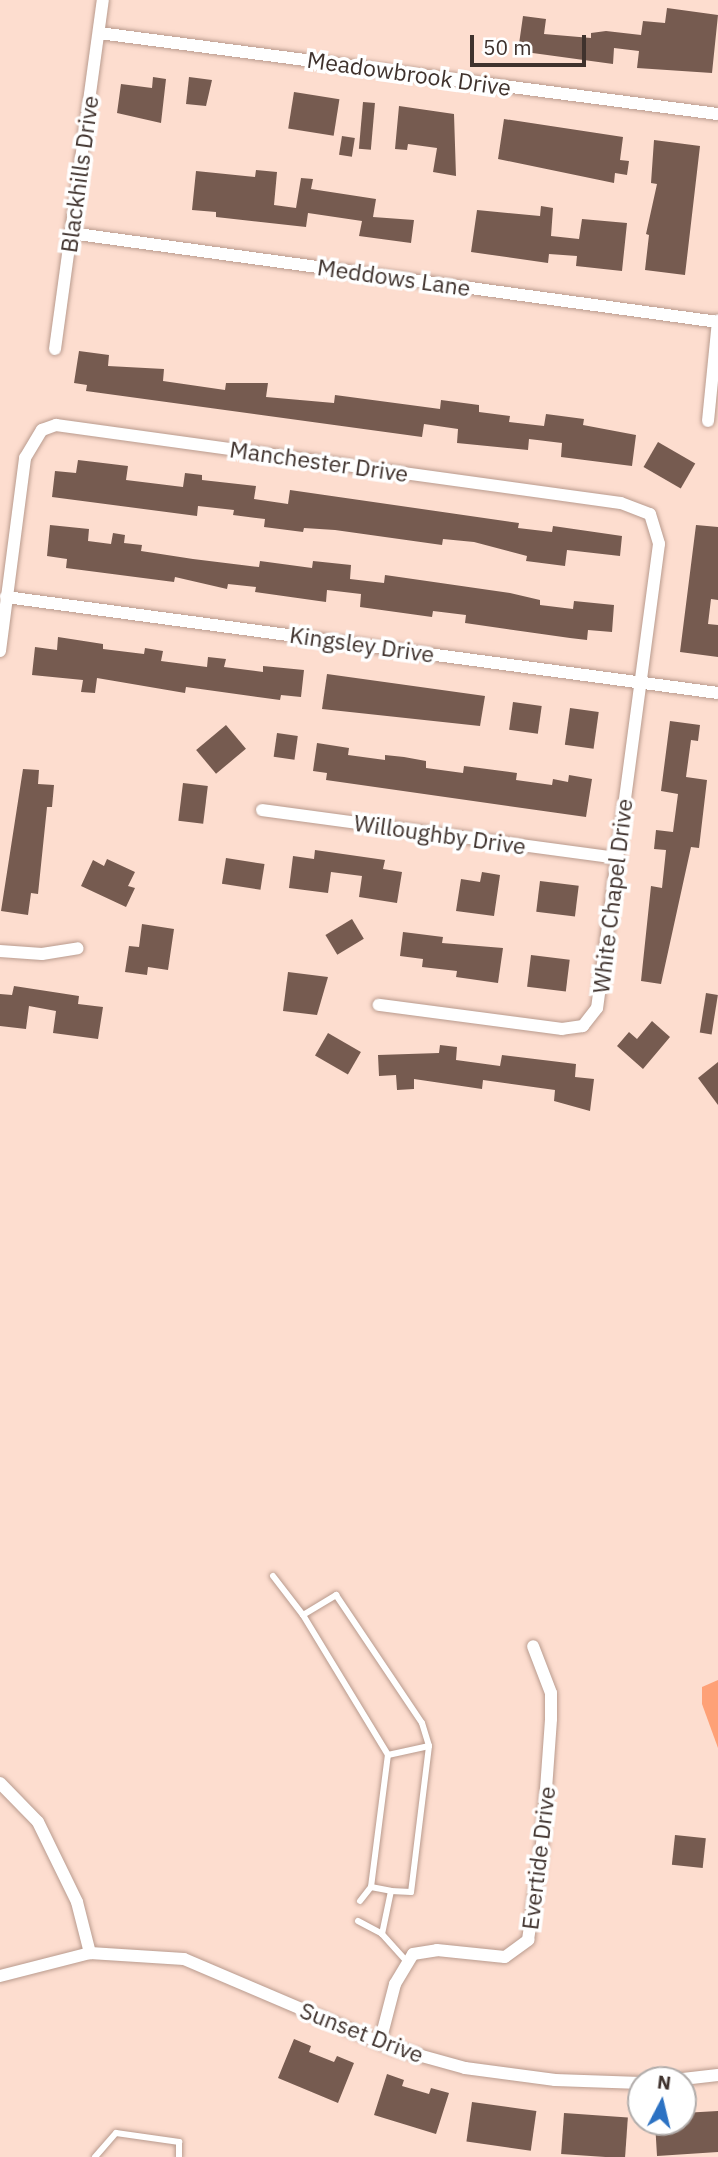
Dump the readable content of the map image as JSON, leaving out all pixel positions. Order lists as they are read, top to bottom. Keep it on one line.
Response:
{"streets":{"street":["Meadowbrook Drive","Blackhills Drive","Meddows Lane","Manchester Drive","Kingsley Drive","Willoughby Drive","White Chapel Drive","Evertide Drive","Sunset Drive"]},"crossings":[["Meadowbrook Drive","Blackhills Drive"],["Blackhills Drive","Meddows Lane"],["Manchester Drive","Kingsley Drive"],["Manchester Drive","White Chapel Drive"],["Kingsley Drive","White Chapel Drive"],["Willoughby Drive","White Chapel Drive"]],"scale_bar":"50 m","north":"top"}
